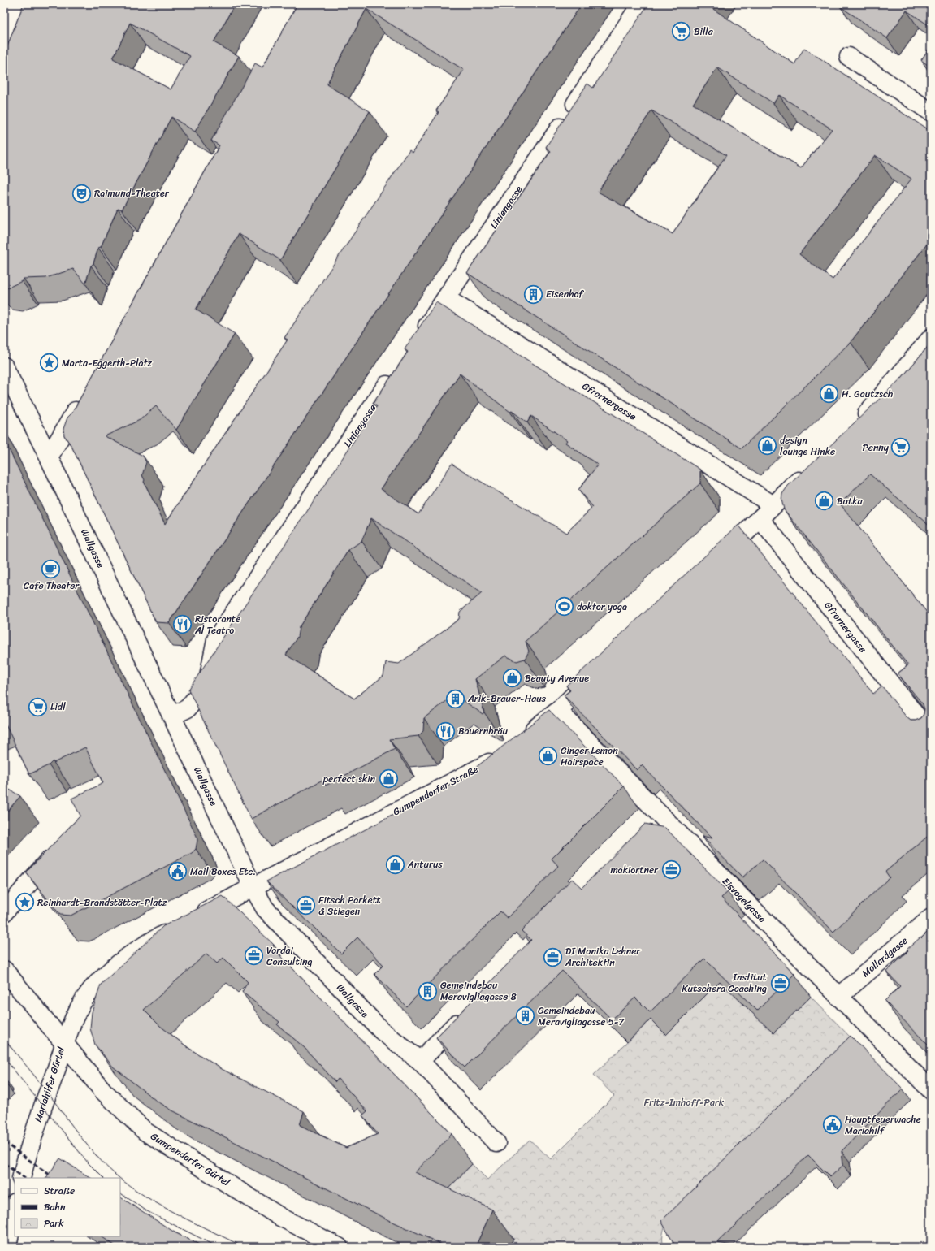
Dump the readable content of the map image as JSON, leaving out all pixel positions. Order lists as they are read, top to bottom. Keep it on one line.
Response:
{"streets":{"street":["Liniengasse","Gfrornergasse","Wallgasse","Gumpendorfer Straße","Eisvogelgasse","Mollardgasse","Mariahilfer Gürtel","Gumpendorfer Gürtel"]},"crossings":[["Liniengasse","Gfrornergasse"],["Liniengasse","Wallgasse"],["Wallgasse","Gumpendorfer Straße"],["Eisvogelgasse","Mollardgasse"],["Mariahilfer Gürtel","Gumpendorfer Gürtel"]],"parks":["Fritz-Imhoff-Park"],"places":{"supermarket":["Billa","Penny","Lidl"],"theatre":["Raimund-Theater"],"building":["Eisenhof","Arik-Brauer-Haus","Gemeindebau Meravigliagasse 8","Gemeindebau Meravigliagasse 5-7"],"place":["Marta-Eggerth-Platz","Reinhardt-Brandstätter-Platz"],"shop":["H. Gautzsch","design lounge Hinke","Butka","Beauty Avenue","Ginger Lemon Hairspace","perfect skin","Anturus"],"cafe":["Cafe Theater"],"sports":["doktor yoga"],"restaurant":["Ristorante Al Teatro","Bauernbräu"],"office":["makiortner","Fitsch Parkett & Stiegen","Vardai Consulting","DI Monika Lehner Architektin","Institut Kutschera Coaching"],"public building":["Mail Boxes Etc.","Hauptfeuerwache Mariahilf"]},"legend":["Straße","Bahn","Park"]}
